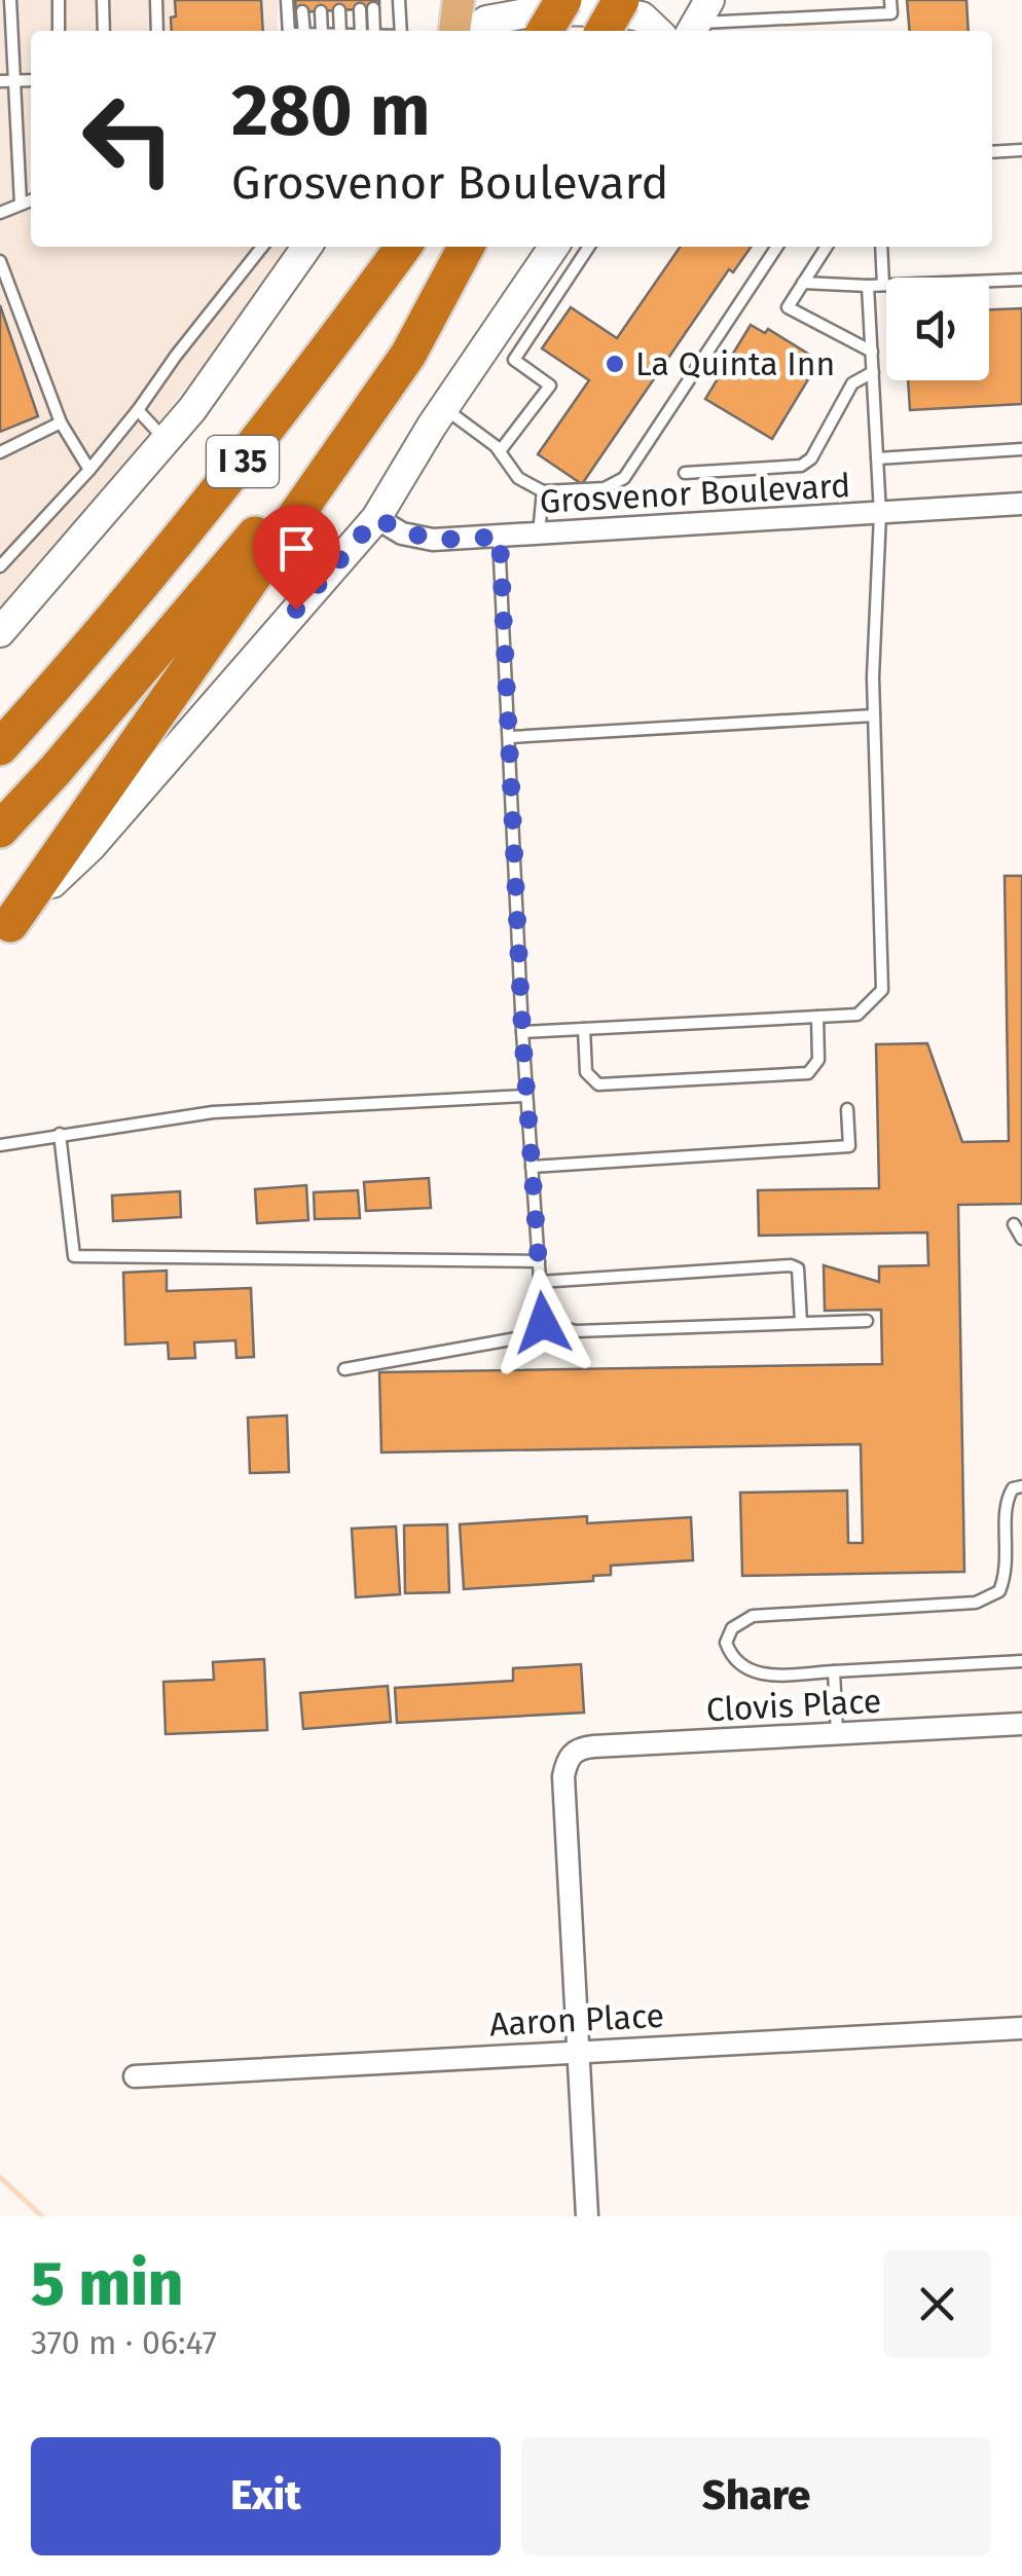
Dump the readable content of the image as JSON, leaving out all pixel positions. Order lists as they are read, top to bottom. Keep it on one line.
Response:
{"streets":{"highway":["I 35"],"street":["Grosvenor Boulevard","Clovis Place","Aaron Place"]},"crossings":[["Clovis Place","Aaron Place"]],"places":["La Quinta Inn"],"page":{"turn":["280 m","Grosvenor Boulevard"],"heading":["5 min","370 m · 06:47"],"buttons":["Exit","Share"]}}
